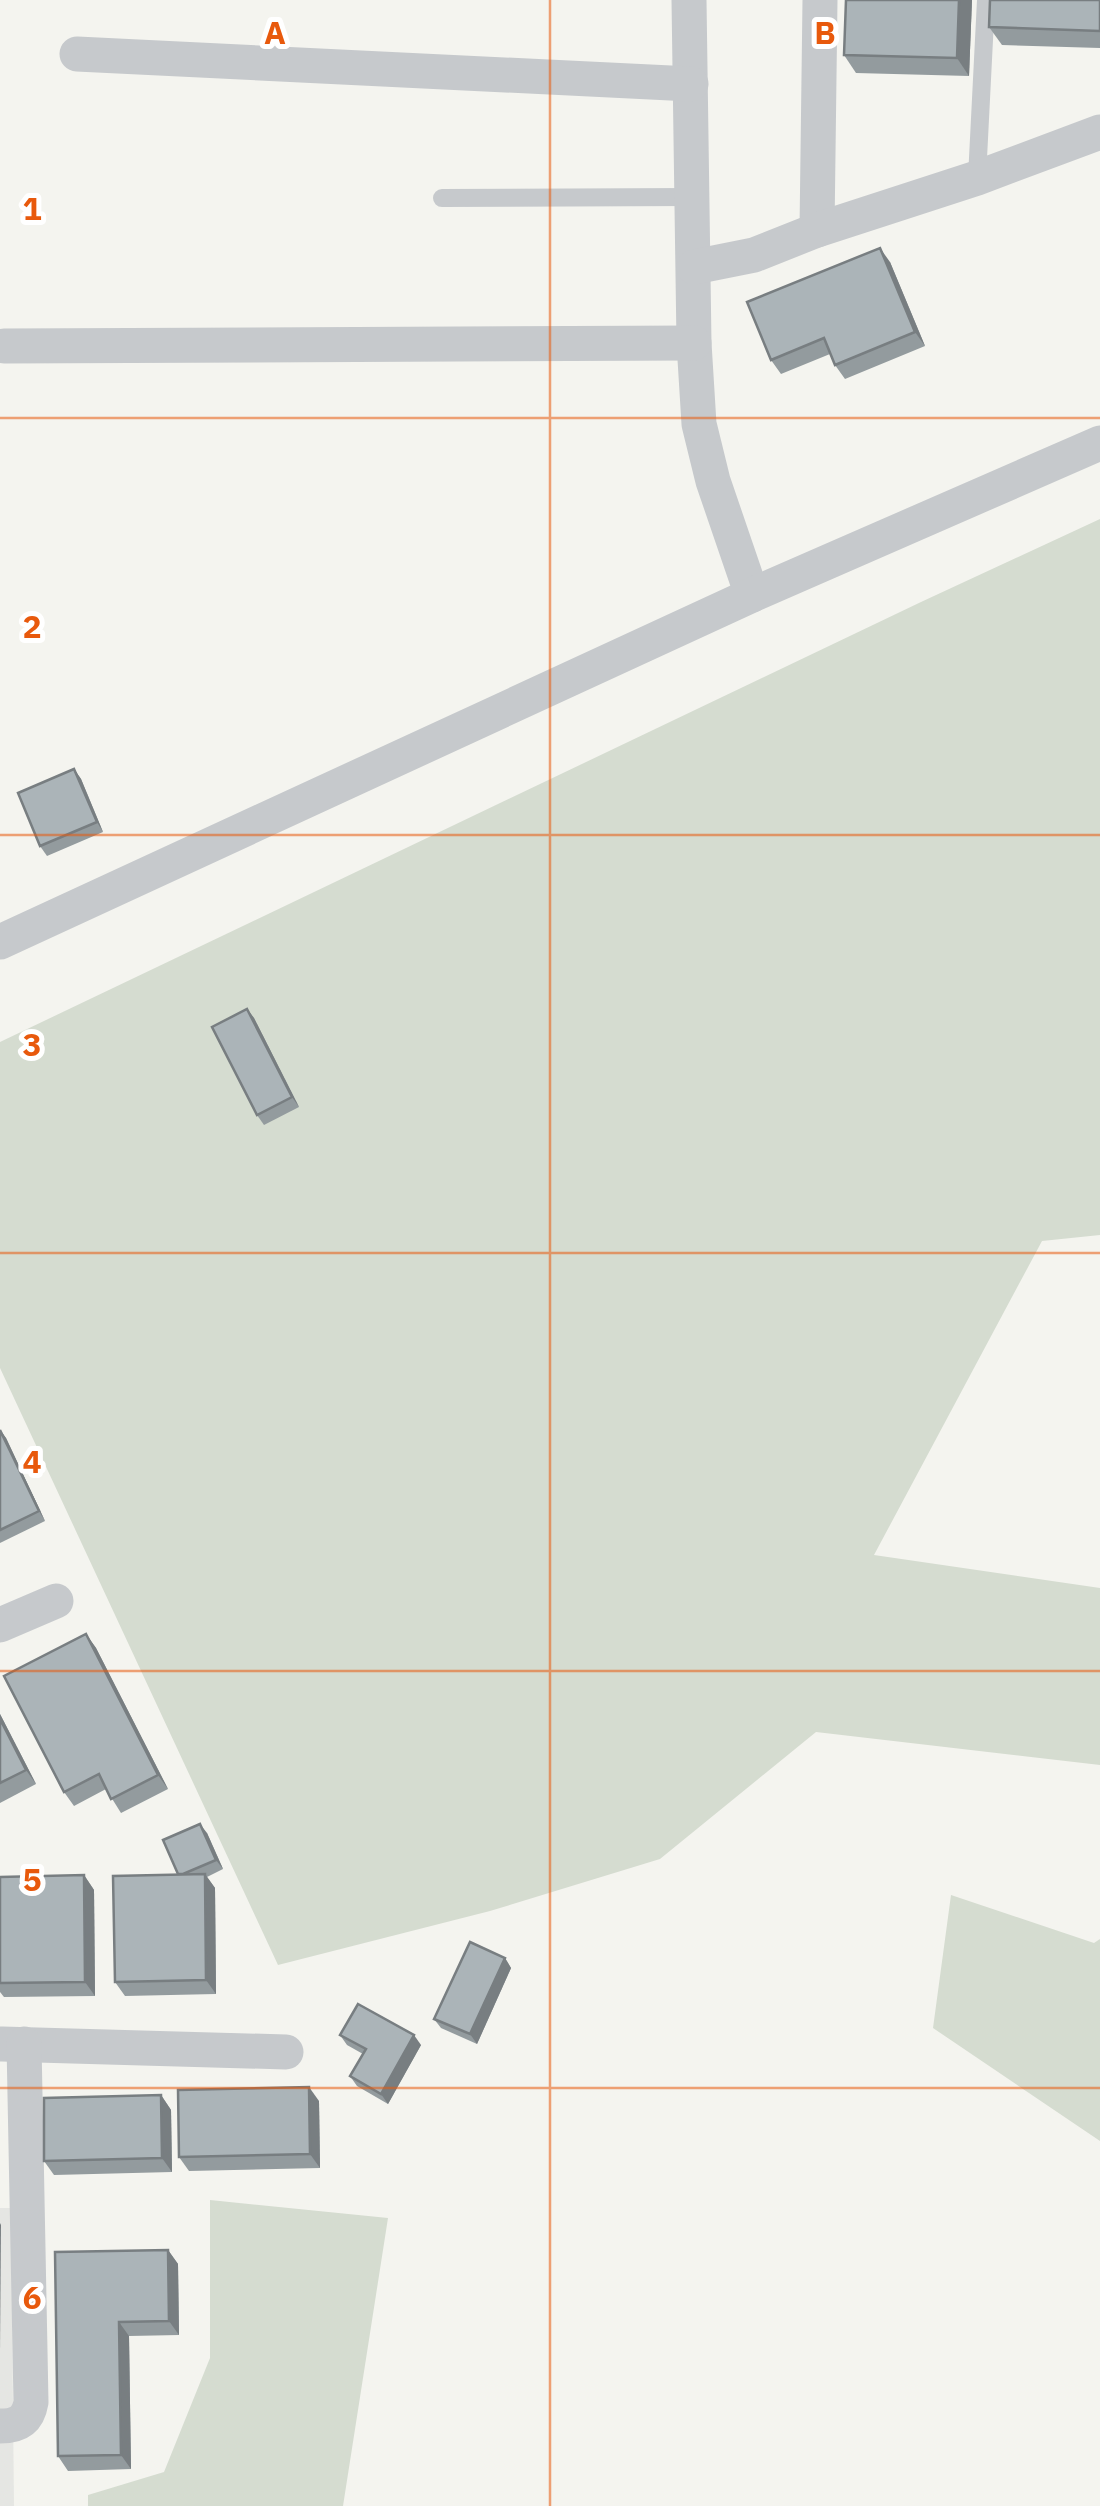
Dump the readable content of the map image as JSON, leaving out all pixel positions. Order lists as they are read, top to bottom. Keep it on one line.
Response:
{"grid":{"columns":["A","B"],"rows":["1","2","3","4","5","6"]}}
